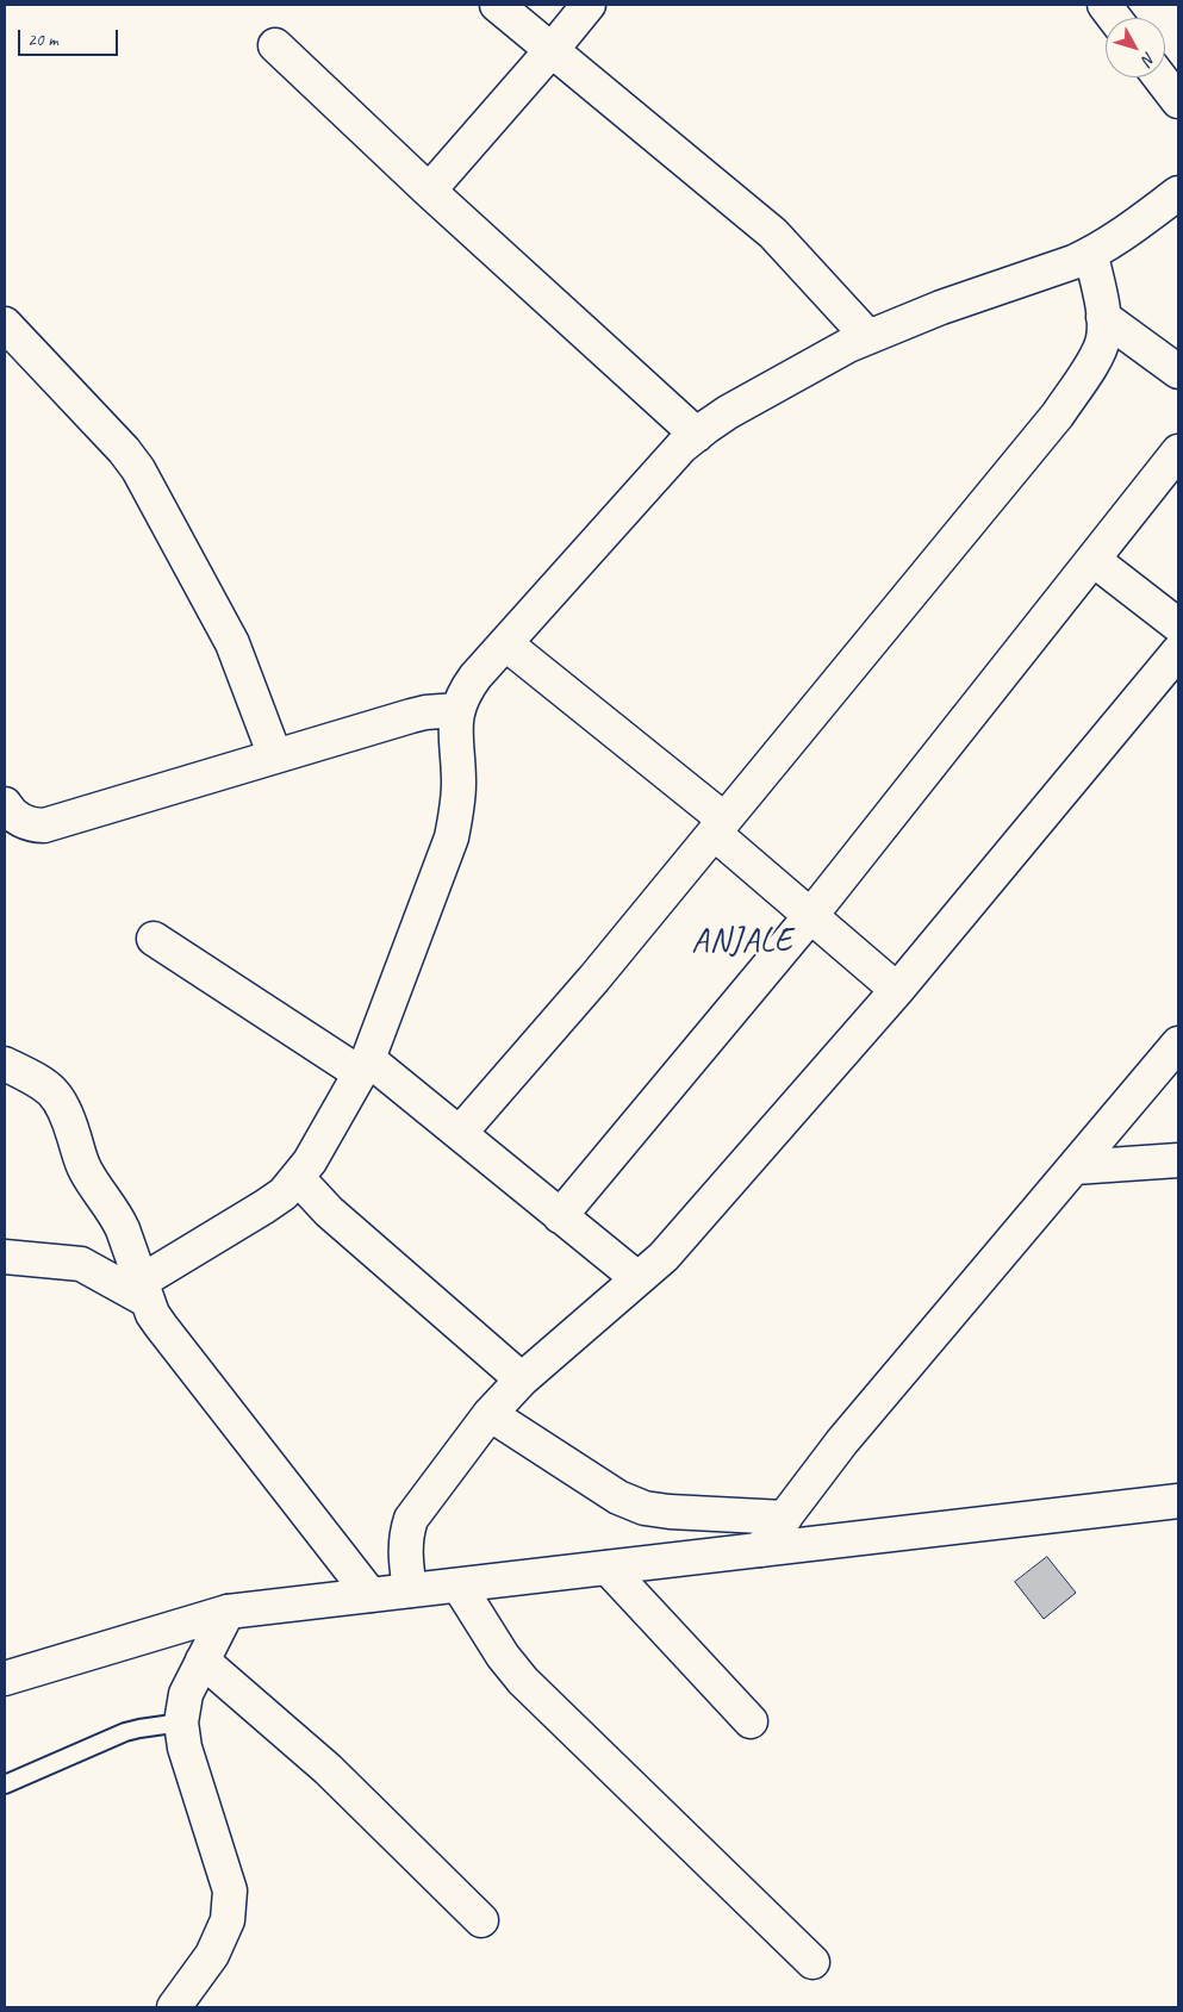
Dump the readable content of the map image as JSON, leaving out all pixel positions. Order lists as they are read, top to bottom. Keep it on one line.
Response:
{"districts":["ANJALE"],"scale_bar":"20 m","north":"bottom right"}
